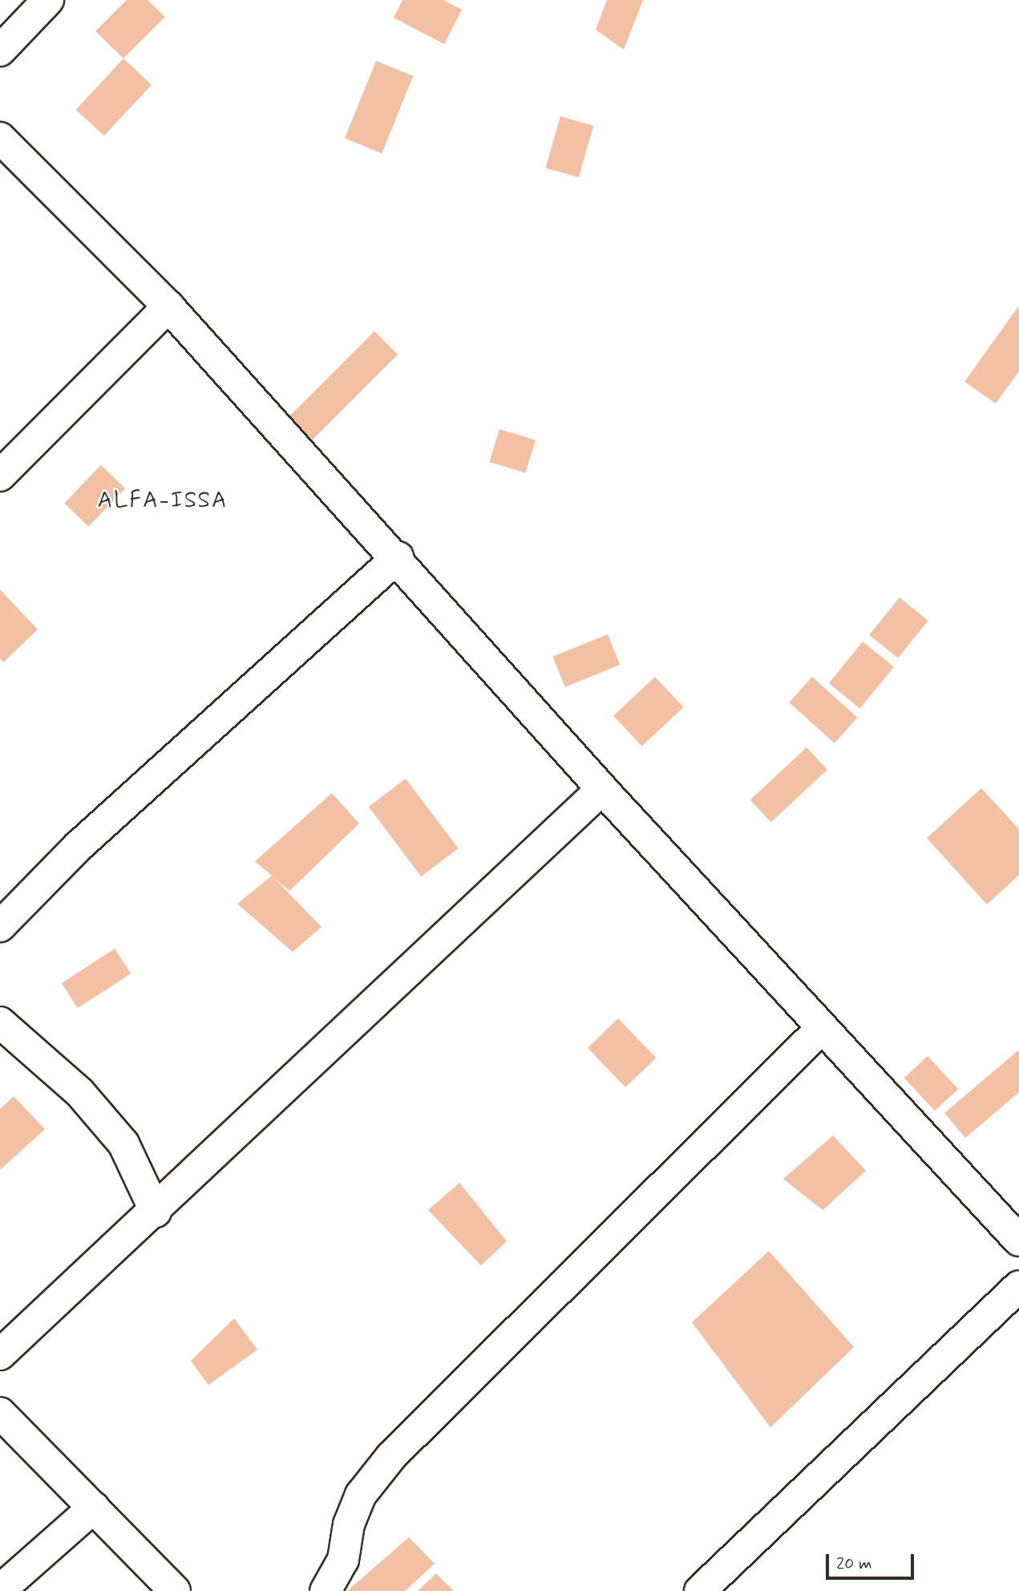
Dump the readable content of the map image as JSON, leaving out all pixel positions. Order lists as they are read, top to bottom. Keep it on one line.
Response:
{"districts":["ALFA-ISSA"],"scale_bar":"20 m"}
